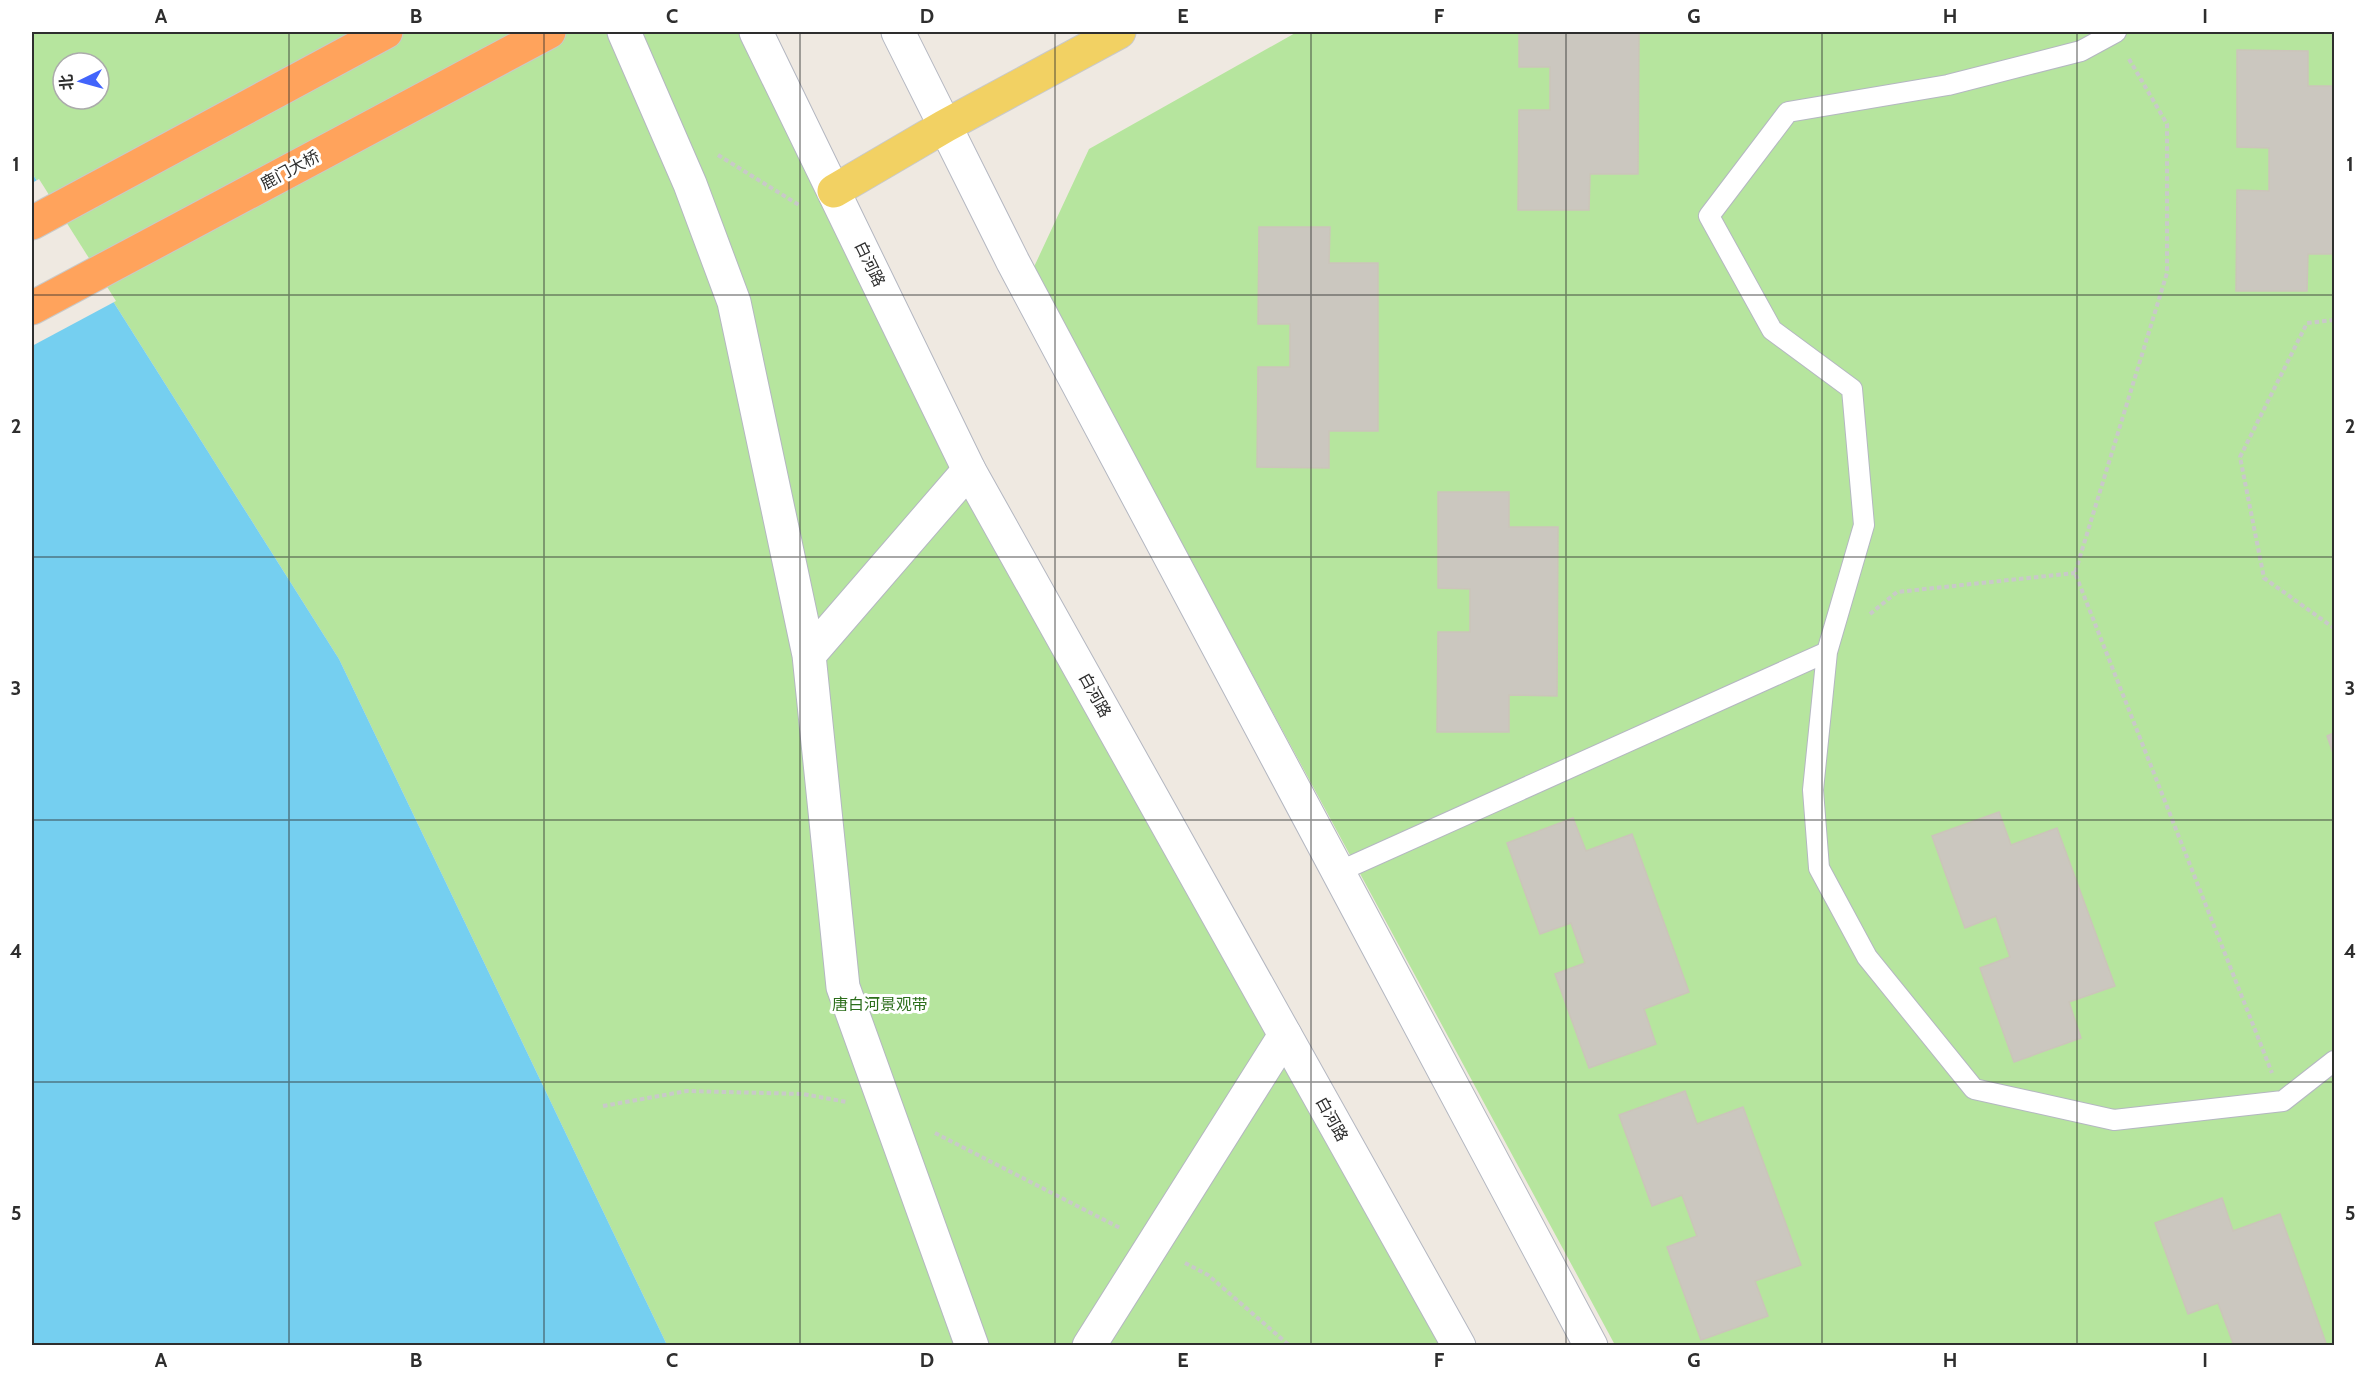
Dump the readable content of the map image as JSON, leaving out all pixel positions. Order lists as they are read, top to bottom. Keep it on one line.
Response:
{"streets":{"highway":["鹿门大桥"],"street":["白河路"]},"parks":["唐白河景观带"],"north":"left","grid":{"columns":["A","B","C","D","E","F","G","H","I"],"rows":["1","2","3","4","5"]}}
